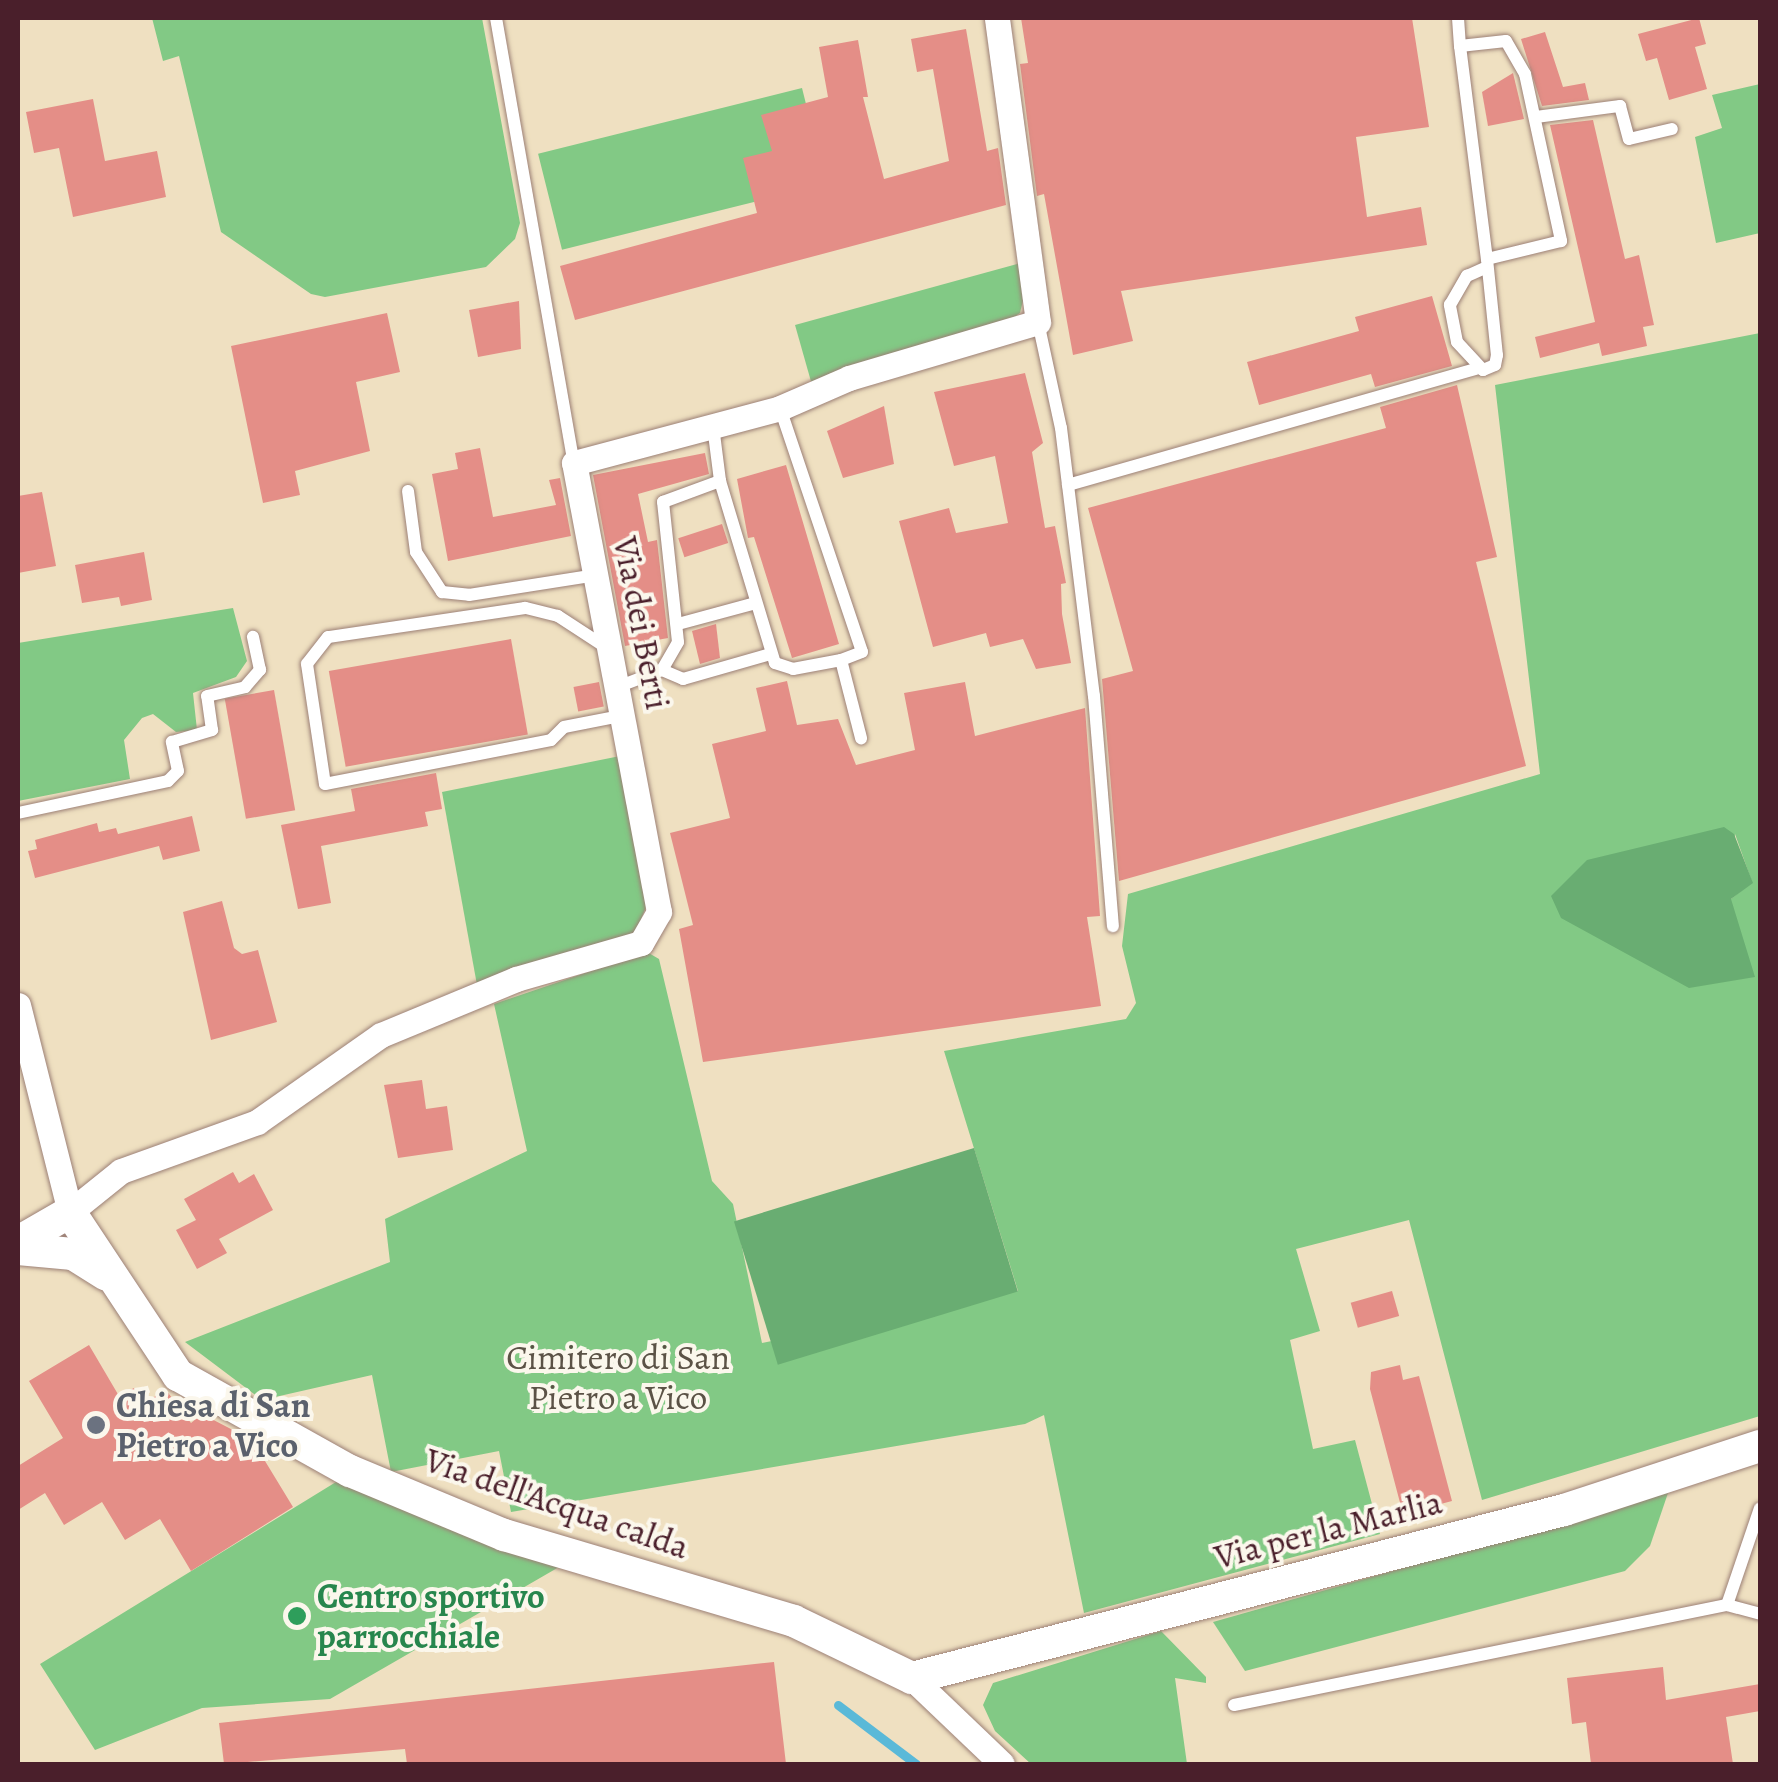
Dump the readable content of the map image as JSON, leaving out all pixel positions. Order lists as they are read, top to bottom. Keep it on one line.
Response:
{"streets":{"street":["Via dei Berti","Via dell'Acqua calda","Via per la Marlia"]},"crossings":[["Via dei Berti","Via dell'Acqua calda"],["Via dell'Acqua calda","Via per la Marlia"]],"parks":["Cimitero di San Pietro a Vico"],"places":["Chiesa di San Pietro a Vico","Centro sportivo parrocchiale"]}
